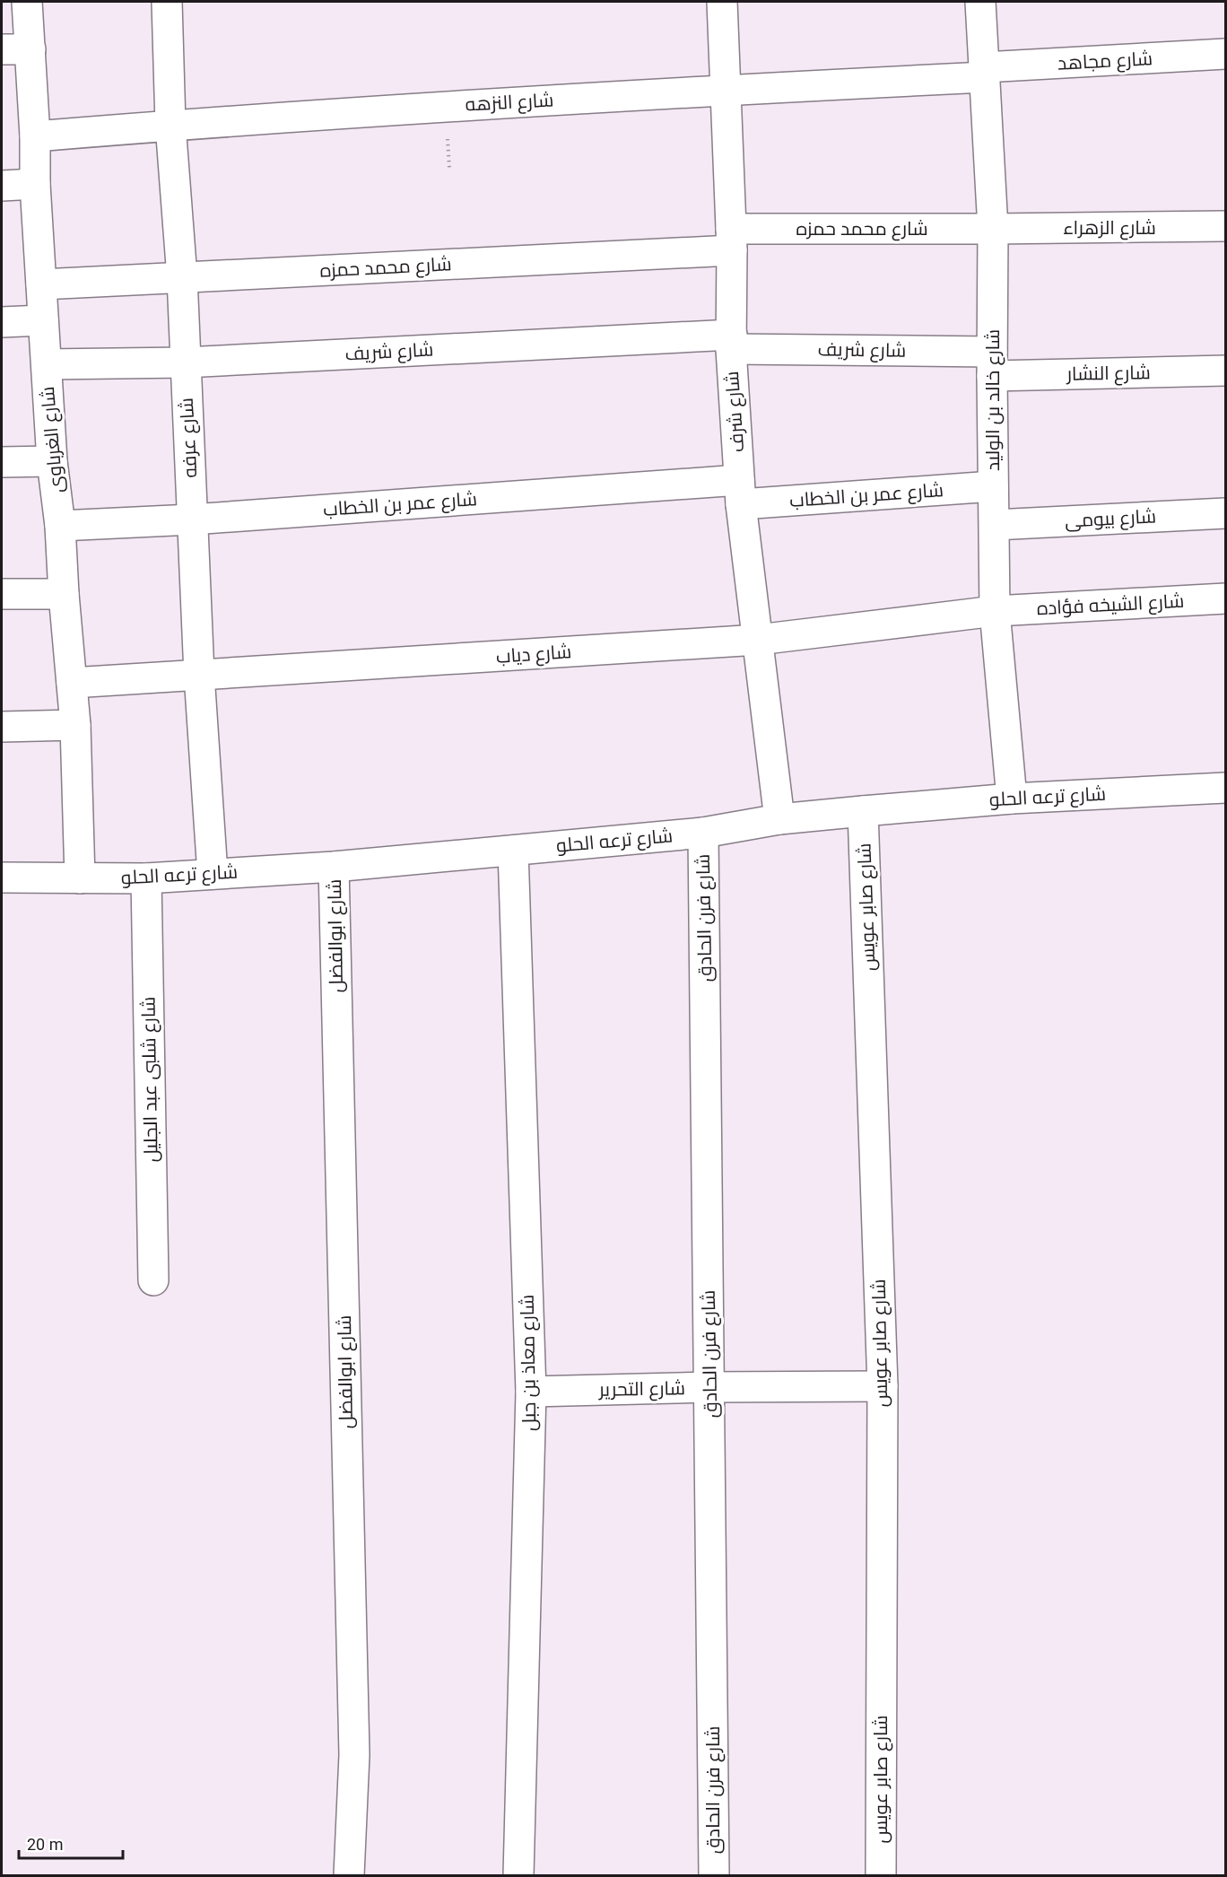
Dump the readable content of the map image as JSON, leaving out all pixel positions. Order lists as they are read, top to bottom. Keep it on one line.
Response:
{"streets":{"street":["شارع مجاهد","شارع النزهه","شارع الزهراء","شارع محمد حمزه","شارع شريف","شارع النشار","شارع خالد بن الوليد","شارع شرف","شارع عرفه","شارع الغرباوى","شارع عمر بن الخطاب","شارع بيومى","شارع الشيخه فؤاده","شارع دياب","شارع ترعه الحلو","شارع صابر عويس","شارع فرن الحادق","شارع ابوالفضل","شارع شلبى عبد الجليل","شارع معاذ بن جبل","شارع التحرير"]},"crossings":[["شارع مجاهد","شارع النزهه"],["شارع مجاهد","شارع خالد بن الوليد"],["شارع النزهه","شارع خالد بن الوليد"],["شارع النزهه","شارع شرف"],["شارع النزهه","شارع عرفه"],["شارع النزهه","شارع الغرباوى"],["شارع الزهراء","شارع محمد حمزه"],["شارع الزهراء","شارع خالد بن الوليد"],["شارع محمد حمزه","شارع خالد بن الوليد"],["شارع محمد حمزه","شارع شرف"],["شارع محمد حمزه","شارع عرفه"],["شارع محمد حمزه","شارع الغرباوى"],["شارع شريف","شارع النشار"],["شارع شريف","شارع خالد بن الوليد"],["شارع شريف","شارع شرف"],["شارع شريف","شارع عرفه"],["شارع شريف","شارع الغرباوى"],["شارع النشار","شارع خالد بن الوليد"],["شارع خالد بن الوليد","شارع عمر بن الخطاب"],["شارع خالد بن الوليد","شارع بيومى"],["شارع خالد بن الوليد","شارع الشيخه فؤاده"],["شارع خالد بن الوليد","شارع دياب"],["شارع خالد بن الوليد","شارع ترعه الحلو"],["شارع شرف","شارع عمر بن الخطاب"],["شارع شرف","شارع دياب"],["شارع شرف","شارع ترعه الحلو"],["شارع عرفه","شارع عمر بن الخطاب"],["شارع عرفه","شارع دياب"],["شارع عرفه","شارع ترعه الحلو"],["شارع الغرباوى","شارع عمر بن الخطاب"],["شارع الغرباوى","شارع دياب"],["شارع الغرباوى","شارع ترعه الحلو"],["شارع الشيخه فؤاده","شارع دياب"],["شارع ترعه الحلو","شارع صابر عويس"],["شارع ترعه الحلو","شارع فرن الحادق"],["شارع ترعه الحلو","شارع ابوالفضل"],["شارع ترعه الحلو","شارع شلبى عبد الجليل"],["شارع ترعه الحلو","شارع معاذ بن جبل"],["شارع صابر عويس","شارع التحرير"],["شارع فرن الحادق","شارع التحرير"],["شارع معاذ بن جبل","شارع التحرير"]],"scale_bar":"20 m"}
